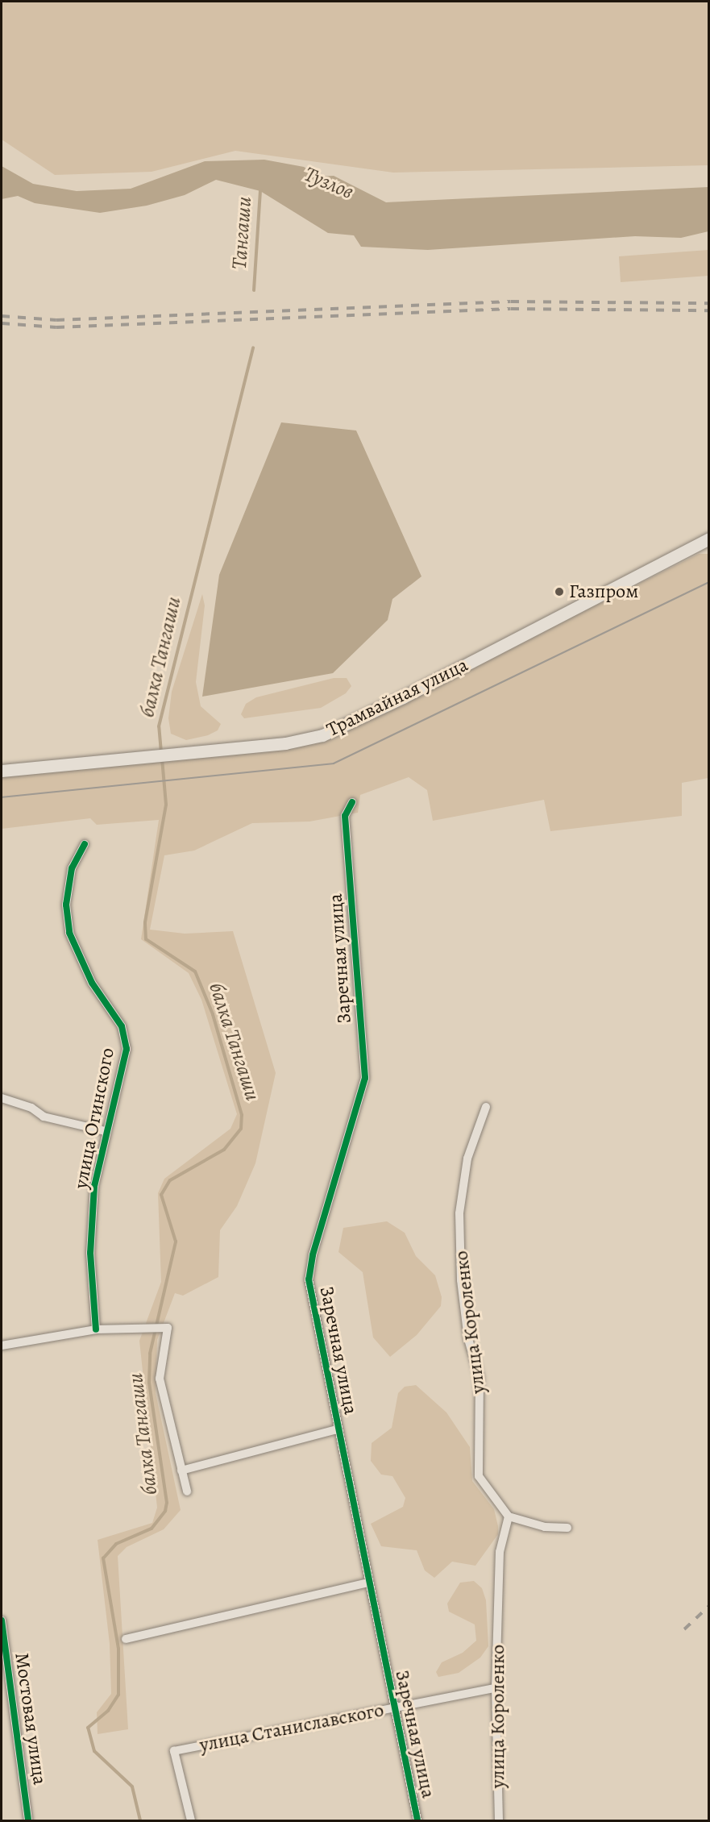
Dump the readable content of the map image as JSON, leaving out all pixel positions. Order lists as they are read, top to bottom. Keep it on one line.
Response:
{"streets":{"main road":["Трамвайная улица"],"street":["Заречная улица","улица Огинского","улица Короленко","Мостовая улица","улица Станиславского"]},"crossings":[["Заречная улица","улица Станиславского"],["улица Короленко","улица Станиславского"]],"water":["Тузлов","Тангаши","балка Тангаши"],"places":["Газпром"]}
